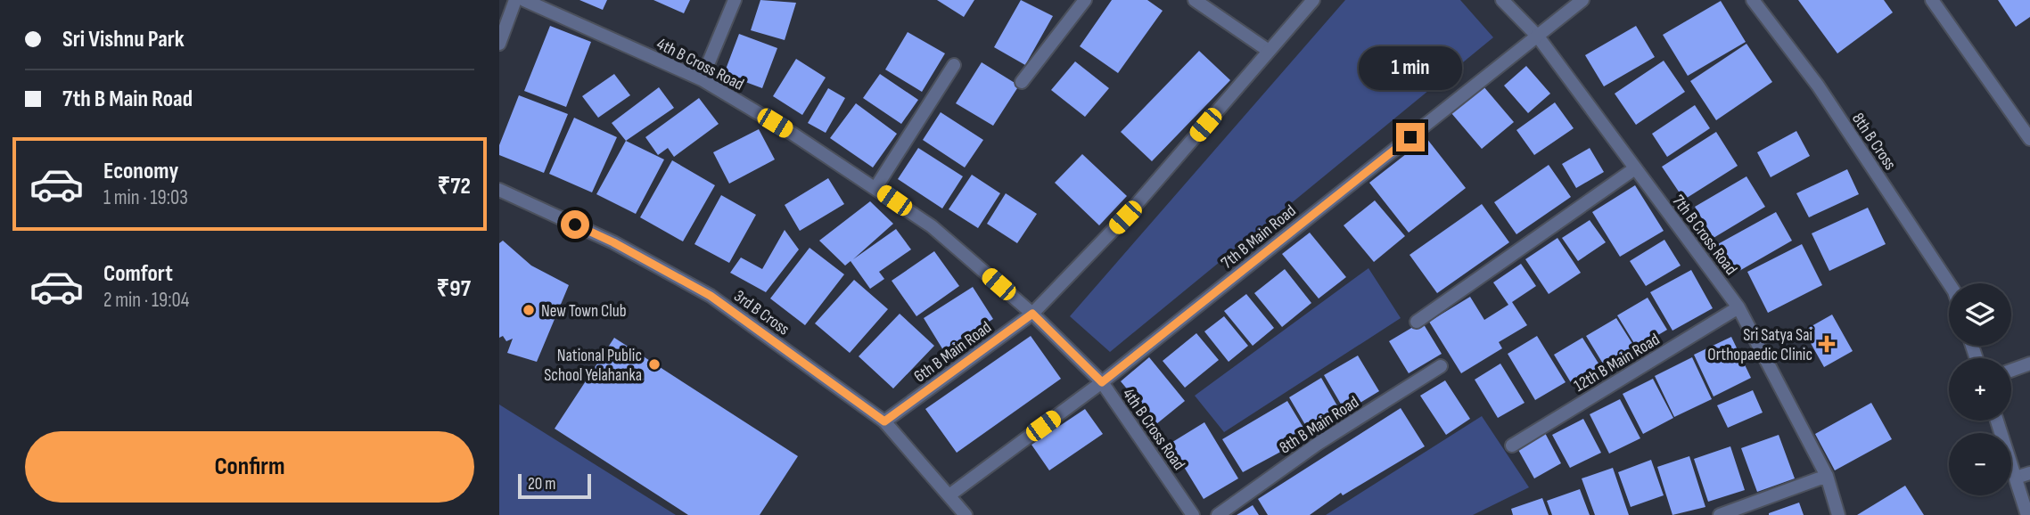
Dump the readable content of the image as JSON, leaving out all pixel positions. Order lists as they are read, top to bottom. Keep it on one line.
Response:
{"streets":{"street":["4th B Cross Road","8th B Cross","7th B Cross Road","7th B Main Road","3rd B Cross","6th B Main Road","12th B Main Road","8th B Main Road"]},"crossings":[["4th B Cross Road","7th B Main Road"],["4th B Cross Road","6th B Main Road"],["7th B Cross Road","7th B Main Road"],["7th B Cross Road","12th B Main Road"],["7th B Main Road","3rd B Cross"],["3rd B Cross","6th B Main Road"]],"places":{"other":["New Town Club","National Public School Yelahanka"],"health":["Sri Satya Sai Orthopaedic Clinic"]},"scale_bar":"20 m","page":{"banner":["Sri Vishnu Park","7th B Main Road"],"bubble":"1 min","list":[{"name":"Economy","note":"1 min · 19:03","value":"₹72"},{"name":"Comfort","note":"2 min · 19:04","value":"₹97"}],"map_buttons":["+","−"],"buttons":"Confirm","scale":"20 m"}}
